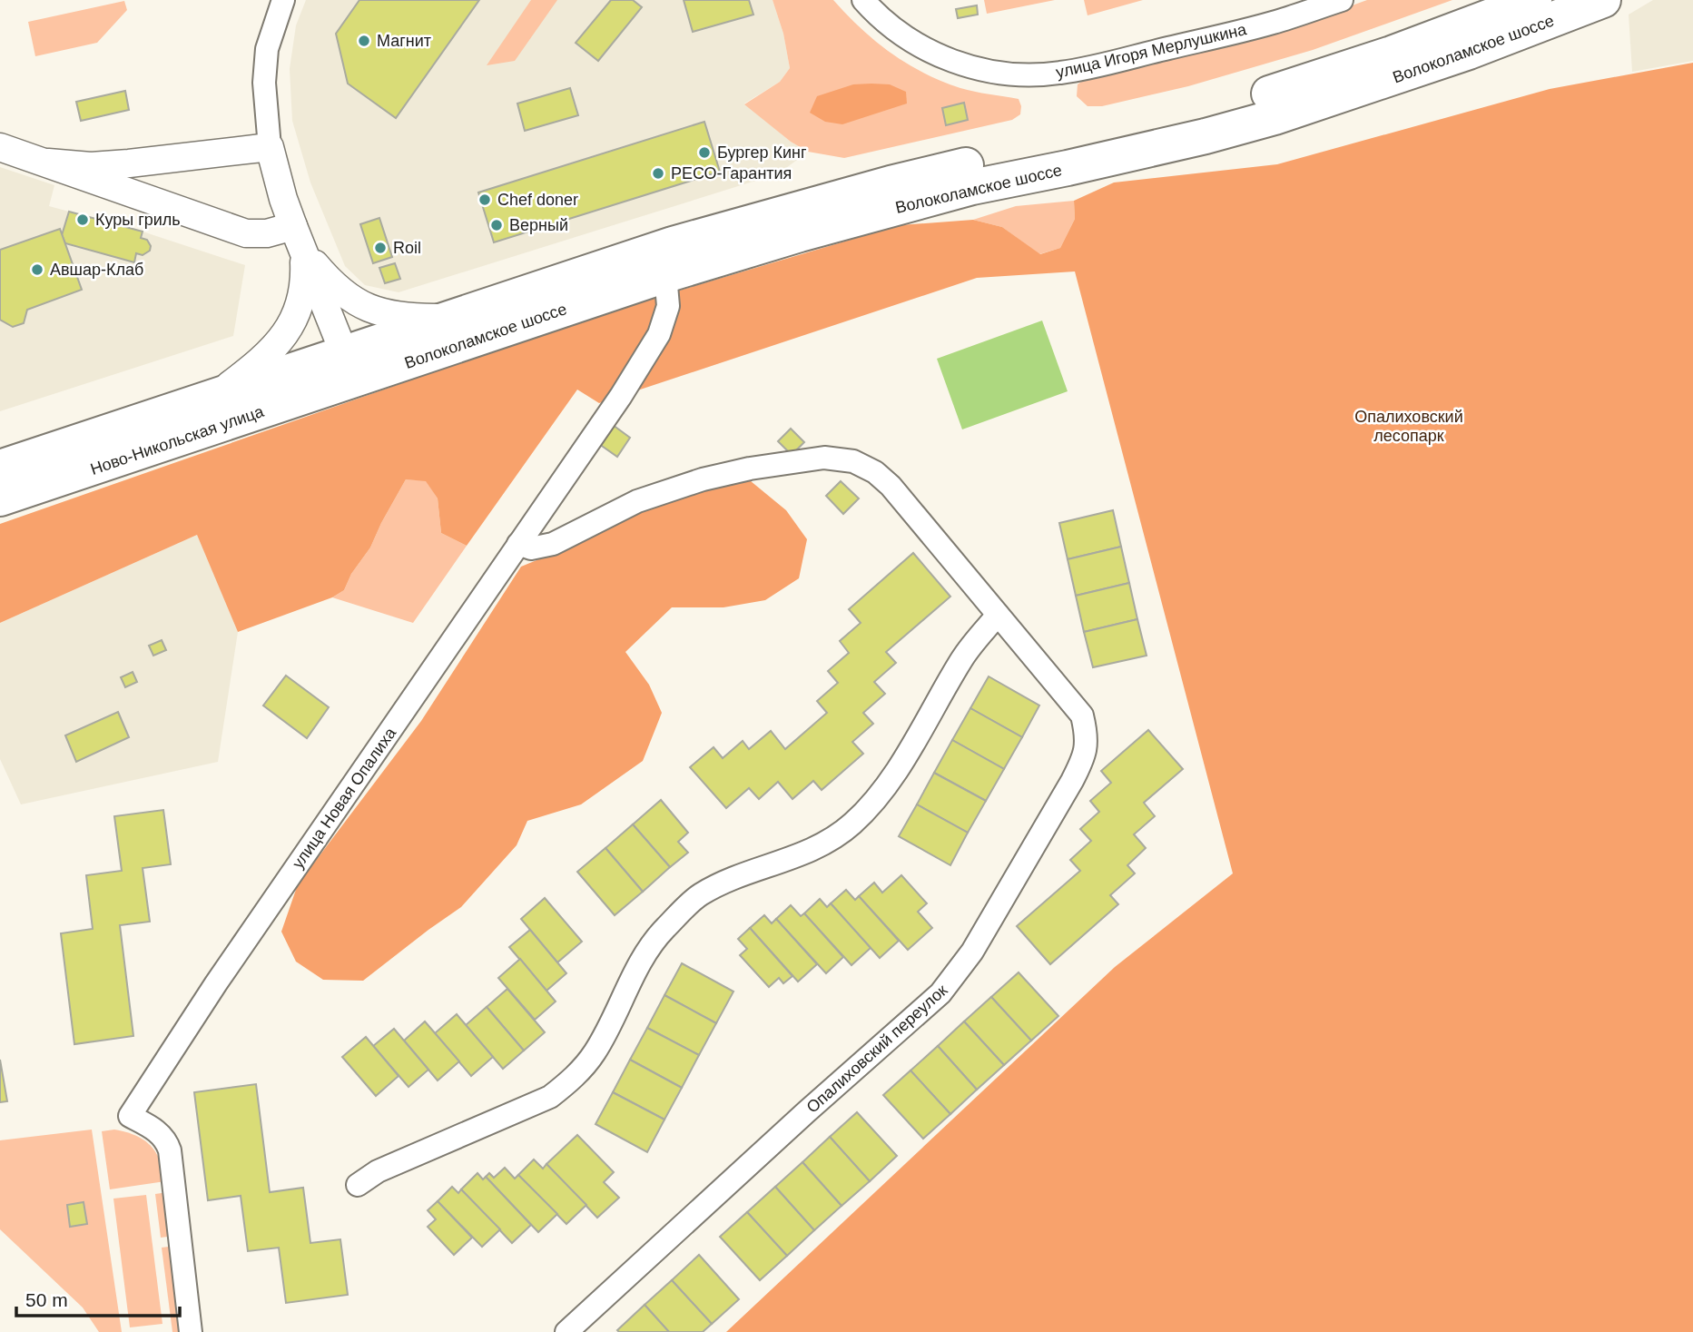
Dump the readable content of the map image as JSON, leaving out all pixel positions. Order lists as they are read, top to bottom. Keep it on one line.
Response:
{"streets":{"main road":["Волоколамское шоссе","Ново-Никольская улица"],"street":["улица Игоря Мерлушкина","улица Новая Опалиха","Опалиховский переулок"]},"crossings":[["Волоколамское шоссе","Ново-Никольская улица"],["Волоколамское шоссе","улица Новая Опалиха"],["улица Новая Опалиха","Опалиховский переулок"]],"parks":["Опалиховский лесопарк"],"places":["Магнит","Бургер Кинг","РЕСО-Гарантия","Chef doner","Куры гриль","Верный","Roil","Авшар-Клаб"],"scale_bar":"50 m"}
